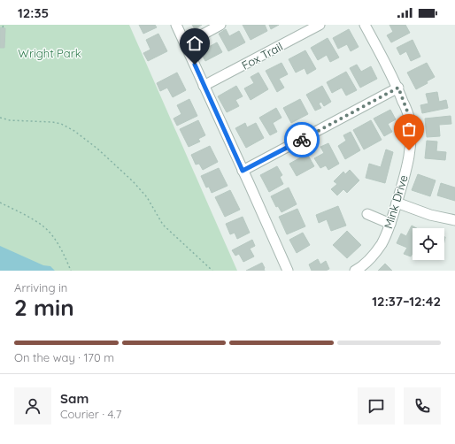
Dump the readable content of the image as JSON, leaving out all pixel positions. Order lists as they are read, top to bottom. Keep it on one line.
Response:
{"streets":{"street":["Fox Trail","Mink Drive"]},"parks":["Wright Park"],"page":{"status":"12:35","heading":["2 min","Arriving in","12:37–12:42"],"panel":["Sam","Courier · 4.7"],"bar":"On the way · 170 m"}}
